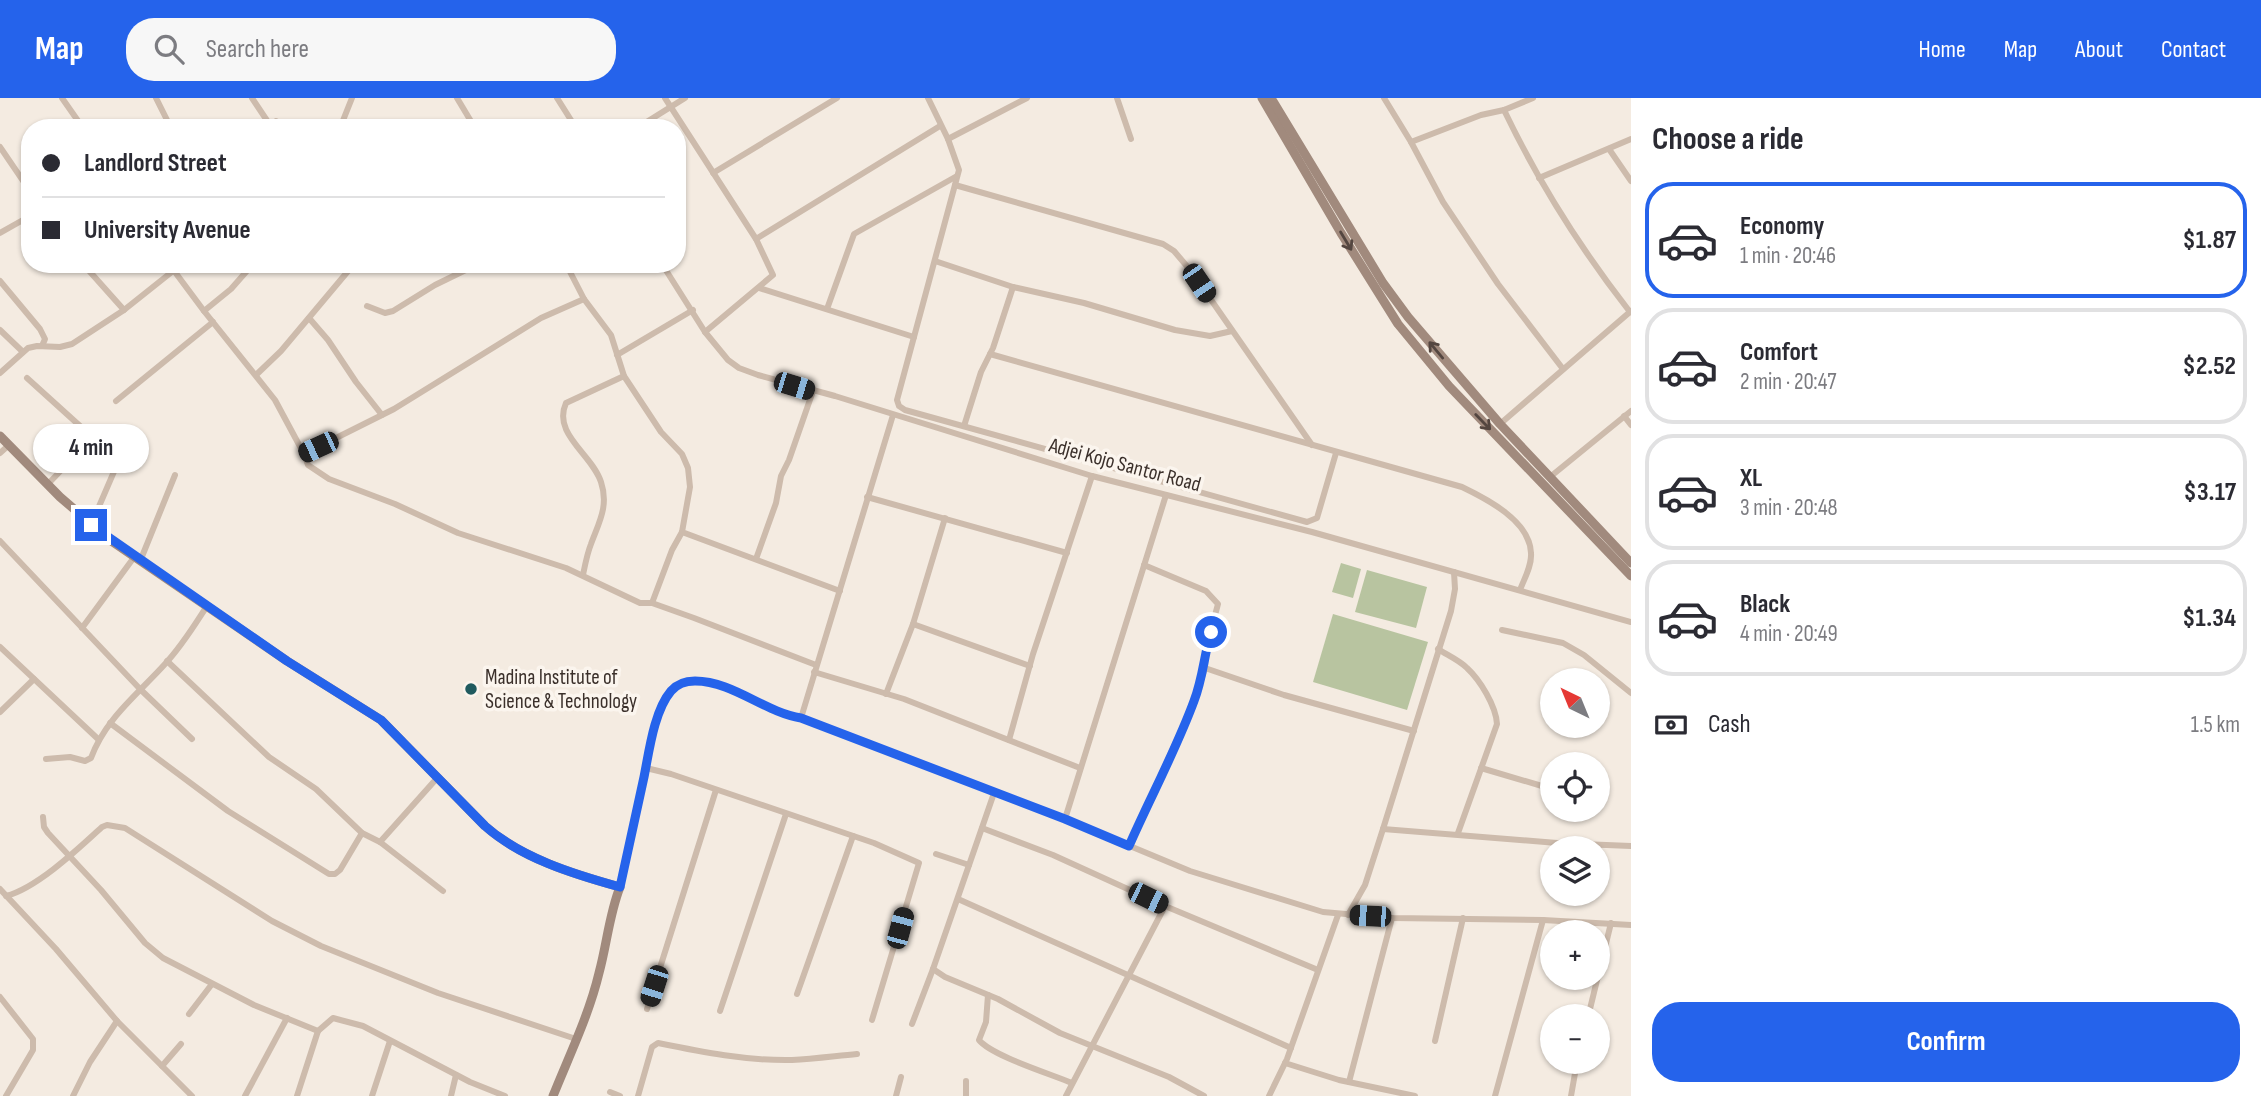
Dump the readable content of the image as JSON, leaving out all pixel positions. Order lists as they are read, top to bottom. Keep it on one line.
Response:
{"streets":{"street":["Adjei Kojo Santor Road"]},"places":["Madina Institute of Science & Technology"],"north":"top left","page":{"header":"Map","search":"Search here","nav":["Home","Map","About","Contact"],"heading":"Choose a ride","banner":["Landlord Street","University Avenue"],"list":[{"name":"Economy","note":"1 min · 20:46","value":"$1.87"},{"name":"Comfort","note":"2 min · 20:47","value":"$2.52"},{"name":"XL","note":"3 min · 20:48","value":"$3.17"},{"name":"Black","note":"4 min · 20:49","value":"$1.34"}],"bubble":"4 min","map_buttons":["+","−"],"pay":["Cash","1.5 km"],"buttons":"Confirm"}}
